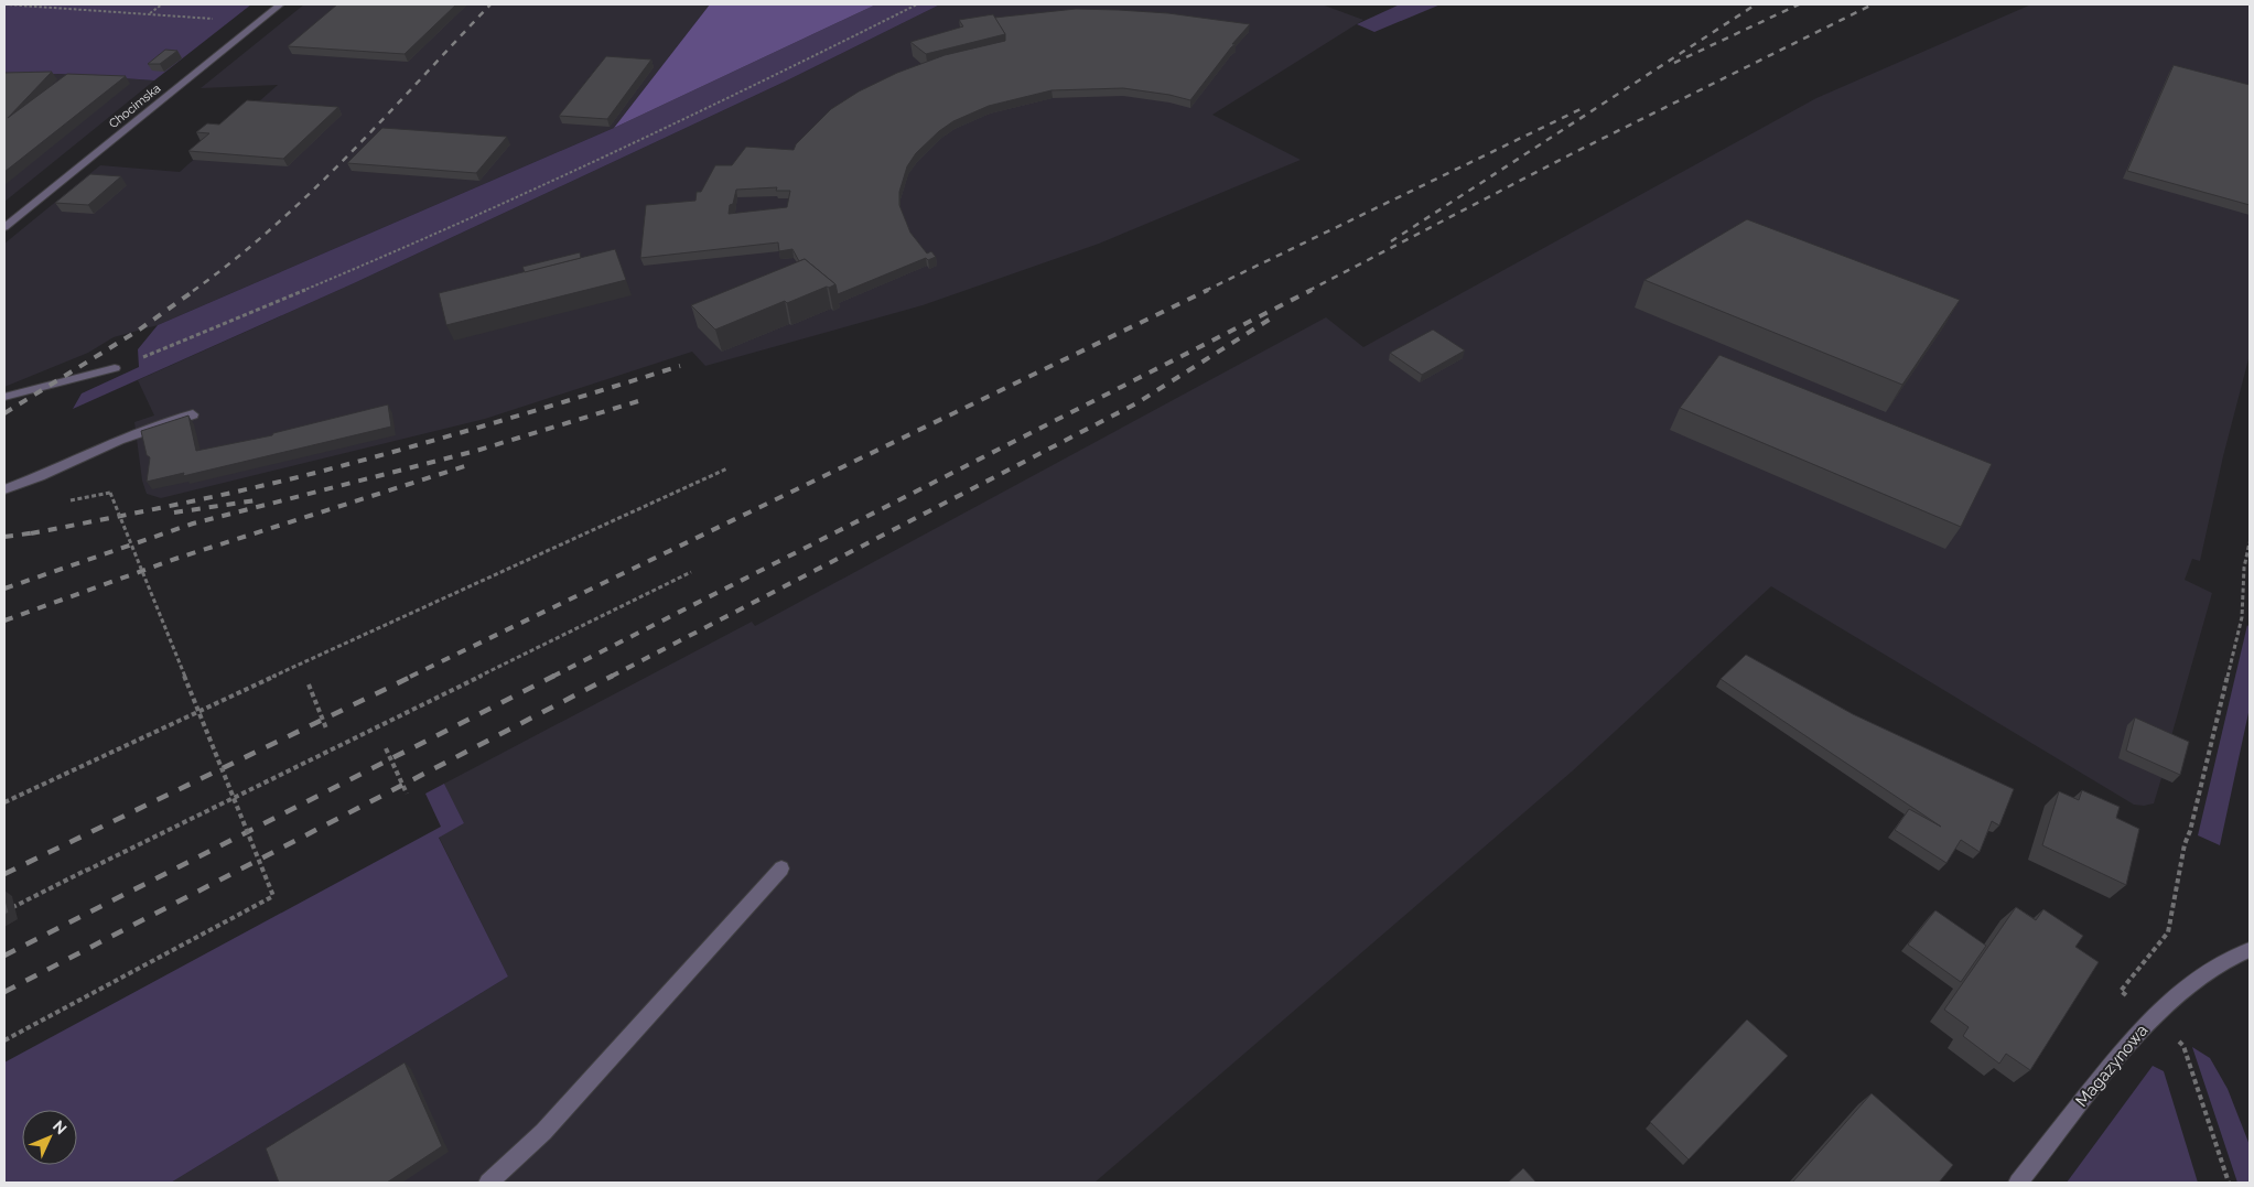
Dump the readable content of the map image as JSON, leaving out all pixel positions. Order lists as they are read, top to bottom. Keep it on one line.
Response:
{"streets":{"street":["Chocimska","Magazynowa"]},"north":"top right"}
